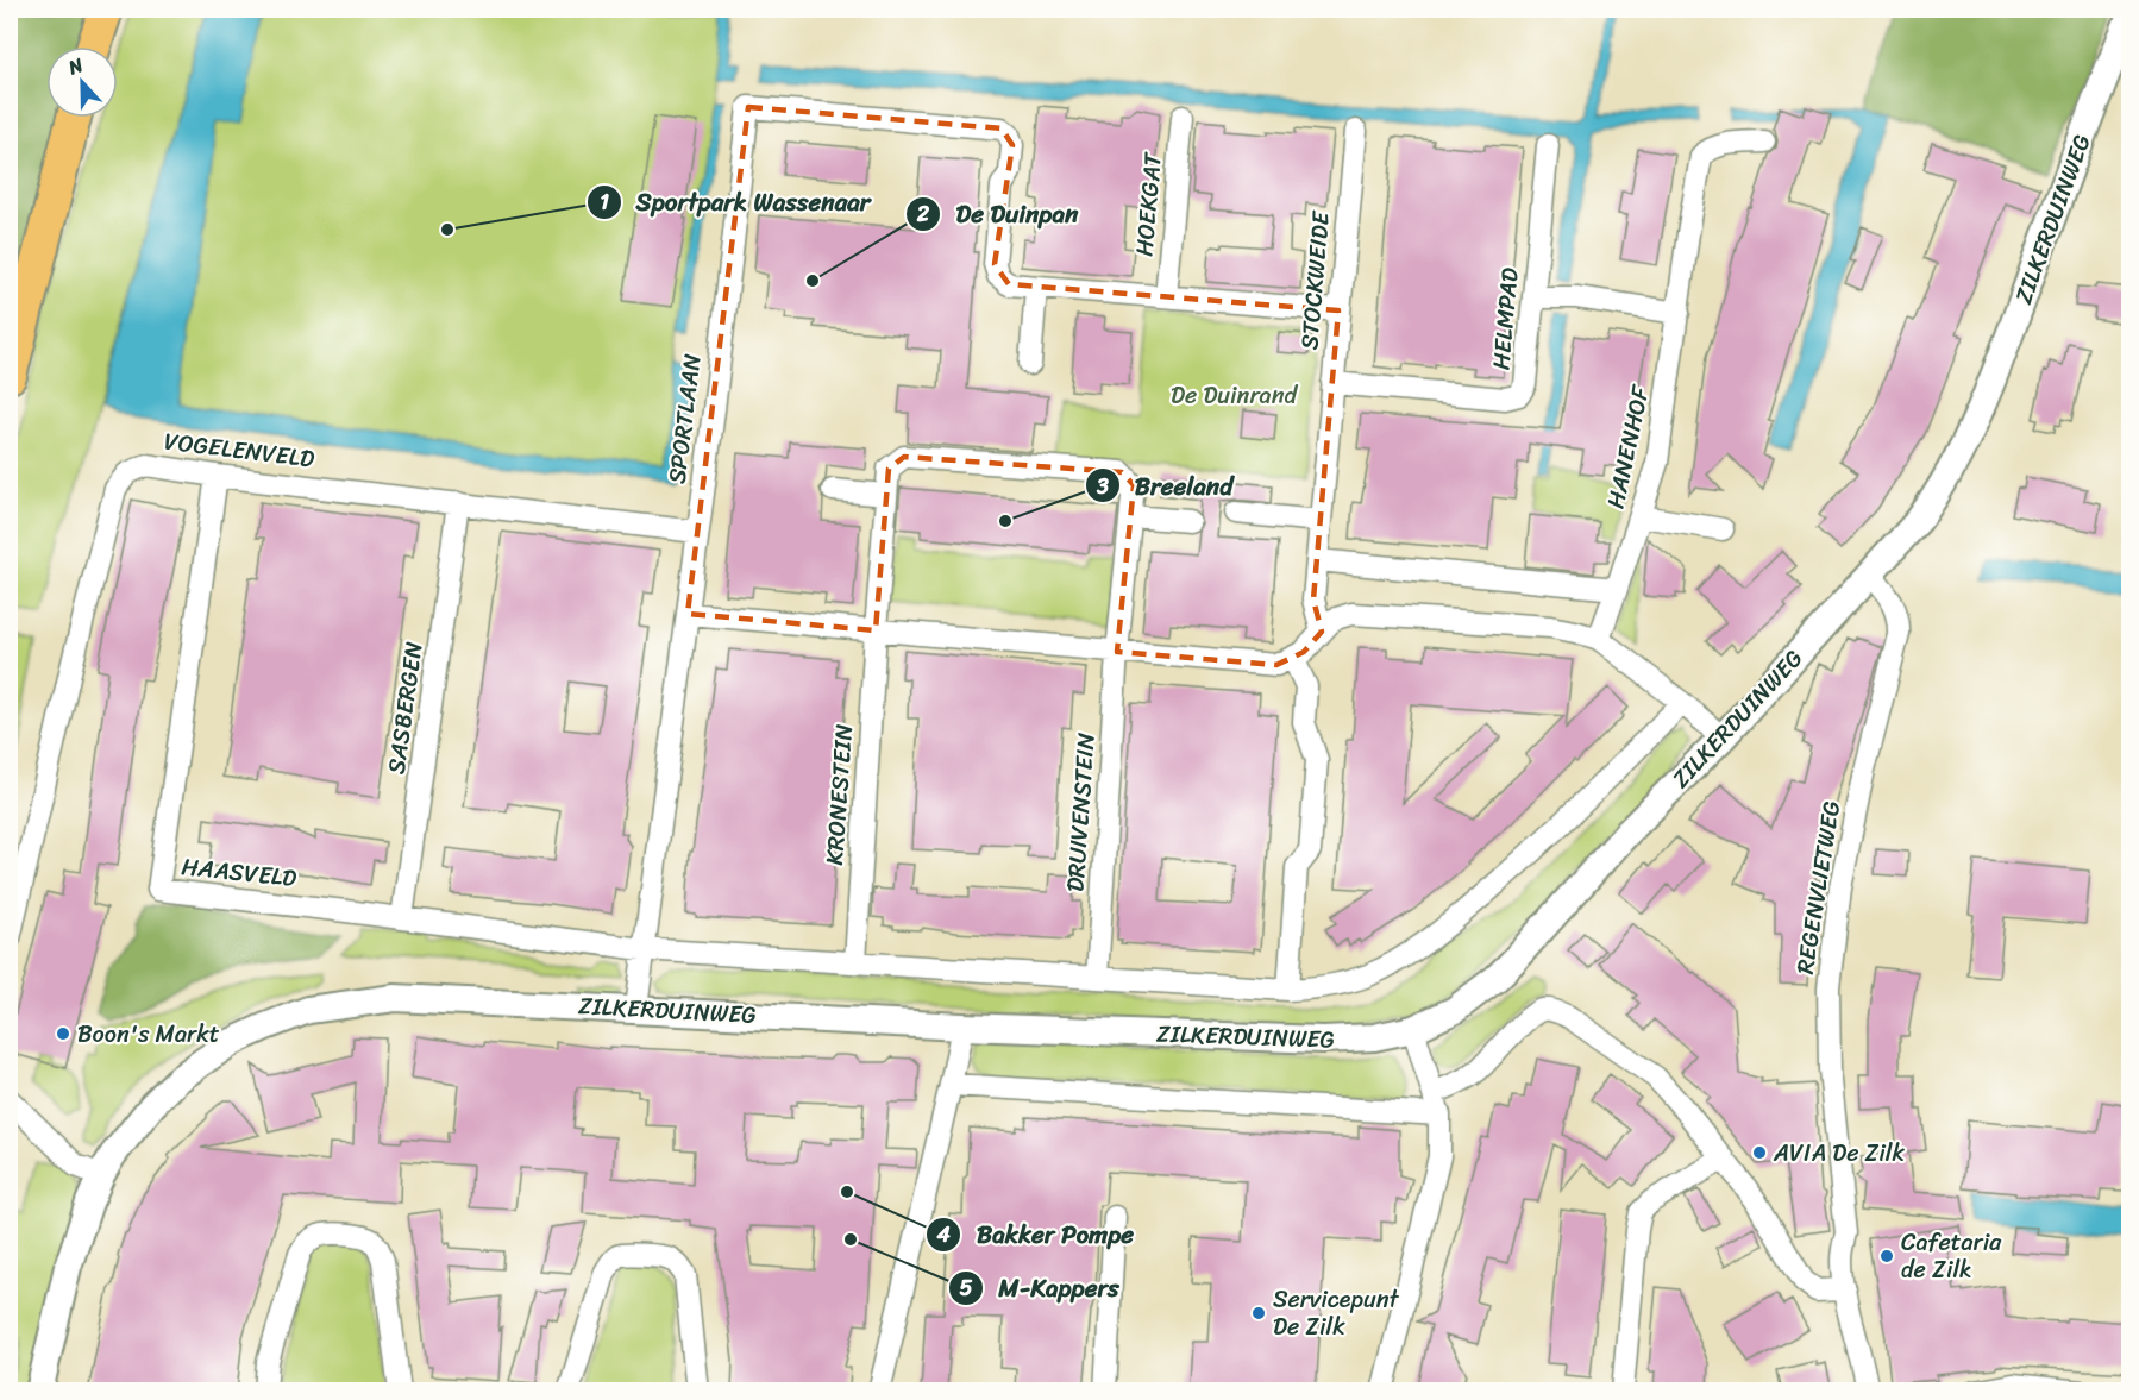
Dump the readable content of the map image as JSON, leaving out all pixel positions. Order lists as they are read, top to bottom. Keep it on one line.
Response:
{"streets":{"street":["HOEKGAT","ZILKERDUINWEG","STOCKWEIDE","HELMPAD","SPORTLAAN","HANENHOF","VOGELENVELD","SASBERGEN","KRONESTEIN","DRUIVENSTEIN","HAASVELD","REGENVLIETWEG"]},"crossings":[["ZILKERDUINWEG","SPORTLAAN"],["ZILKERDUINWEG","KRONESTEIN"],["ZILKERDUINWEG","DRUIVENSTEIN"],["ZILKERDUINWEG","HAASVELD"],["ZILKERDUINWEG","REGENVLIETWEG"],["STOCKWEIDE","HELMPAD"],["SPORTLAAN","VOGELENVELD"],["SPORTLAAN","HAASVELD"],["VOGELENVELD","SASBERGEN"],["VOGELENVELD","HAASVELD"],["SASBERGEN","HAASVELD"],["KRONESTEIN","DRUIVENSTEIN"]],"parks":["De Duinrand"],"places":["Sportpark Wassenaar","De Duinpan","Breeland","Boon's Markt","AVIA De Zilk","Bakker Pompe","M-Kappers","Cafetaria de Zilk","Servicepunt De Zilk"],"north":"top"}
